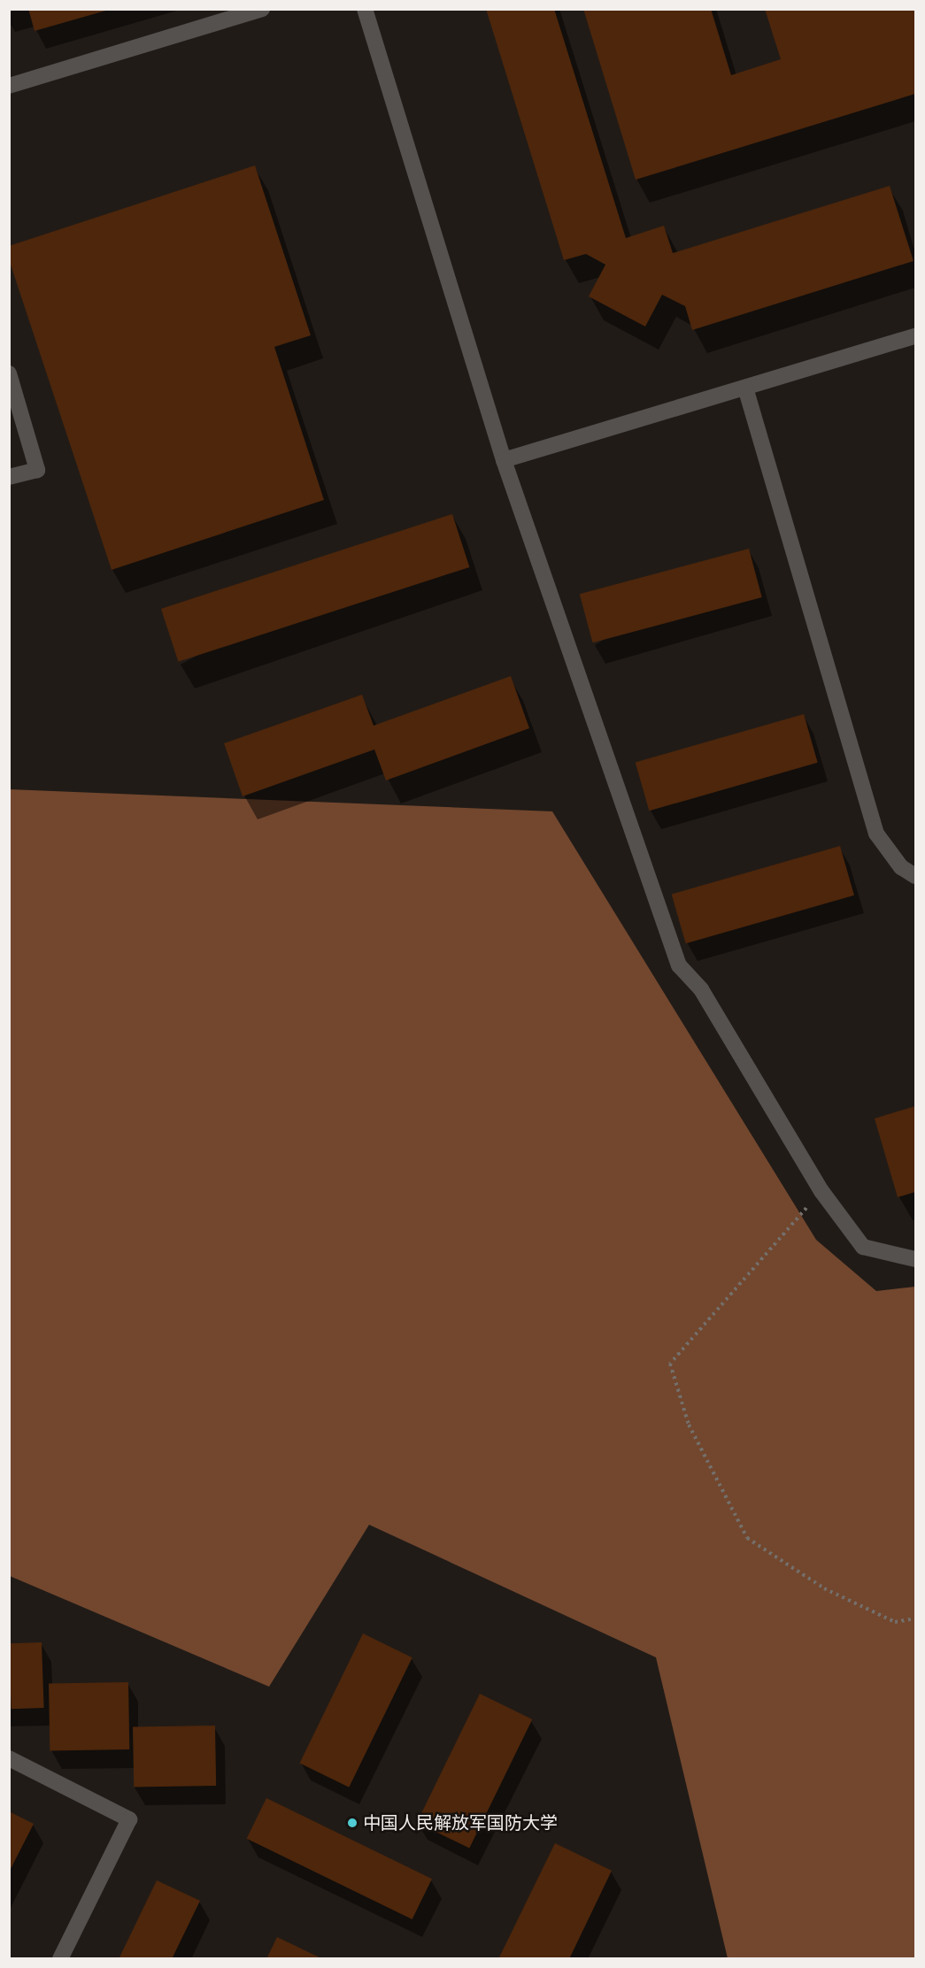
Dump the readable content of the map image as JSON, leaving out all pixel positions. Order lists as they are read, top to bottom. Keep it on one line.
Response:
{"places":["中国人民解放军国防大学"]}
